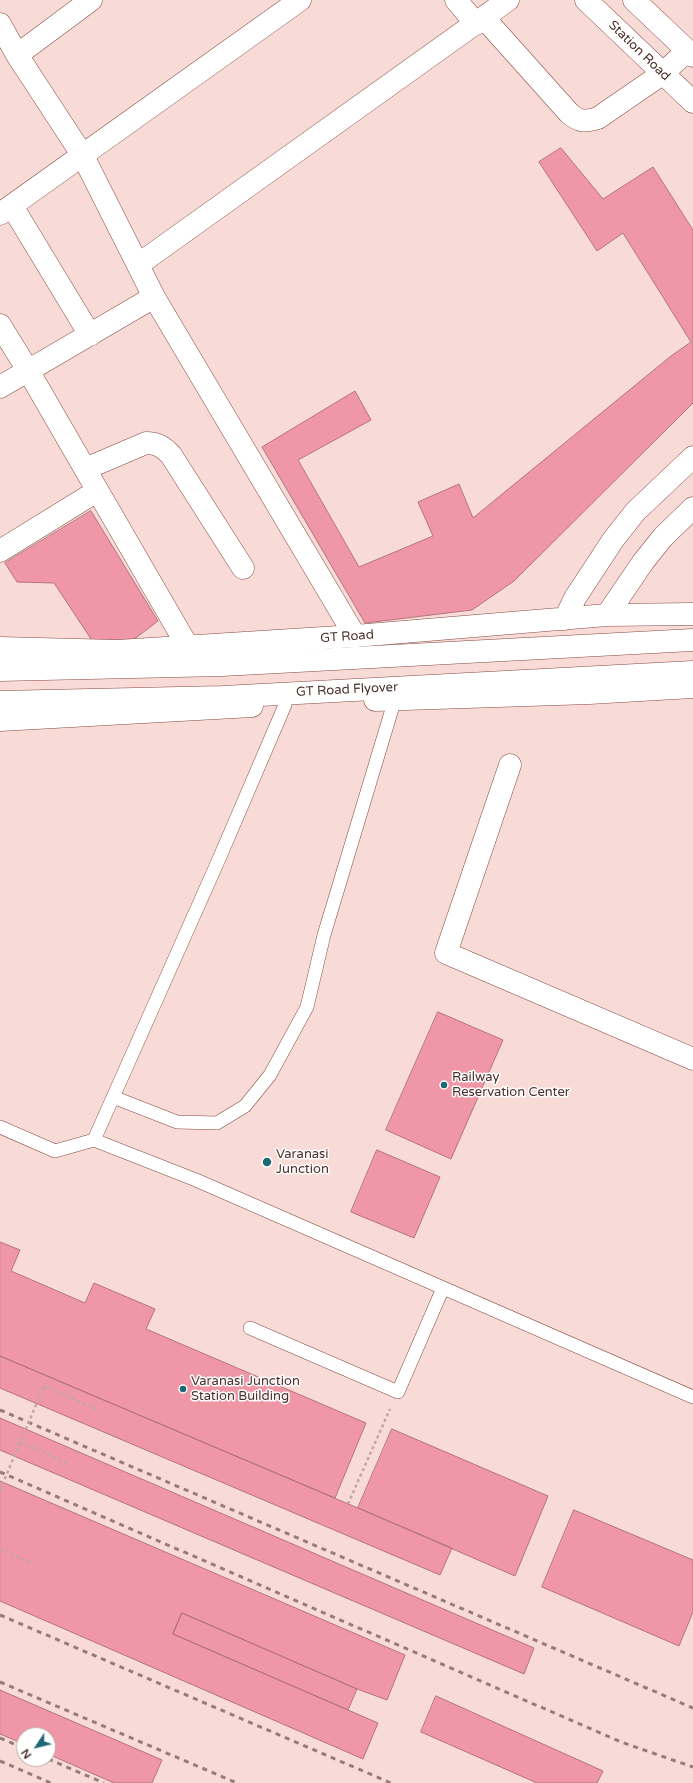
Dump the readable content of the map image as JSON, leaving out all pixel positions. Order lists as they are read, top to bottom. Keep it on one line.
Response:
{"streets":{"main road":["Station Road","GT Road","GT Road Flyover"]},"places":["Railway Reservation Center","Varanasi Junction","Varanasi Junction Station Building"],"north":"bottom left"}
